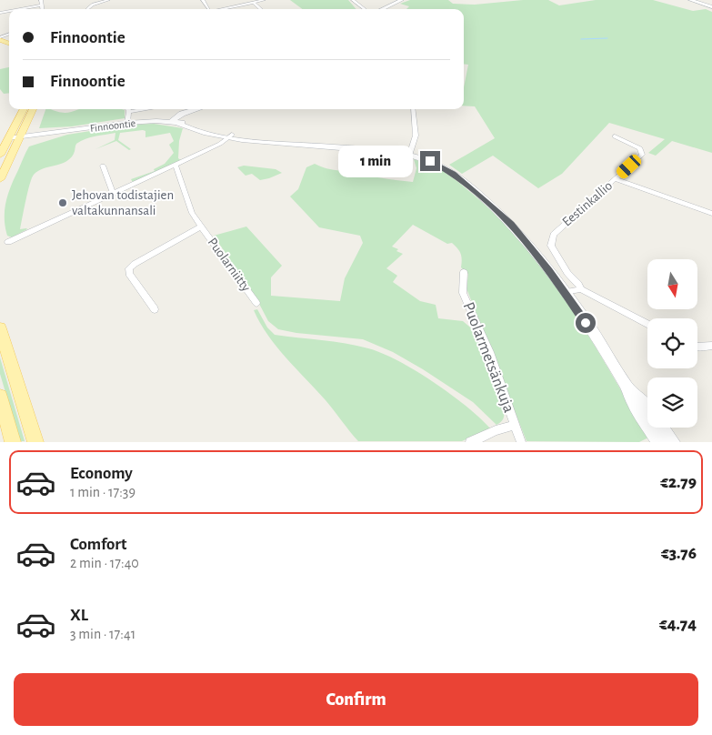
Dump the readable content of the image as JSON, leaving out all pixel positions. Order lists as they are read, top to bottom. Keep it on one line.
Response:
{"streets":{"street":["Finnoontie","Eestinkallio","Puolarniitty","Puolarmetsänkuja"]},"places":["Jehovan todistajien valtakunnansali"],"north":"bottom","page":{"banner":["Finnoontie","Finnoontie"],"bubble":"1 min","list":[{"name":"Economy","note":"1 min · 17:39","value":"€2.79"},{"name":"Comfort","note":"2 min · 17:40","value":"€3.76"},{"name":"XL","note":"3 min · 17:41","value":"€4.74"}],"buttons":"Confirm"}}
